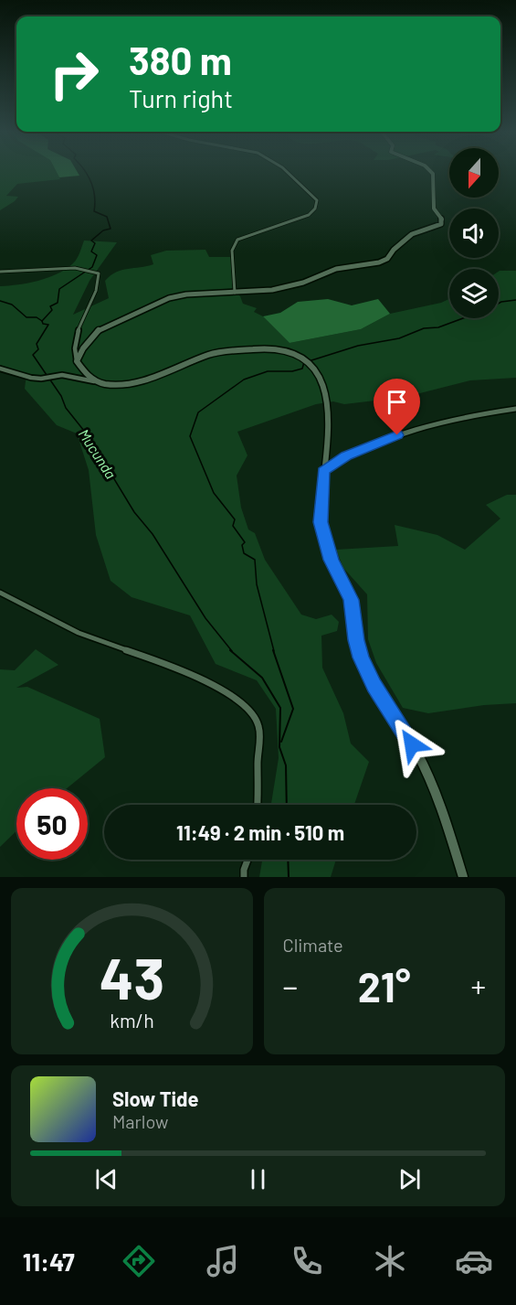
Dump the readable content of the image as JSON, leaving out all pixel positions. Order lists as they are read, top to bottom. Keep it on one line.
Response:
{"water":["Mucunda"],"north":"bottom","page":{"turn":["380 m","Turn right"],"limit":"50","trip":"11:49 · 2 min · 510 m","tile":"Climate","heat":["−","21°","+"],"song":["Slow Tide","Marlow"],"tabs":"11:47","gauge":["43","km/h"]}}
